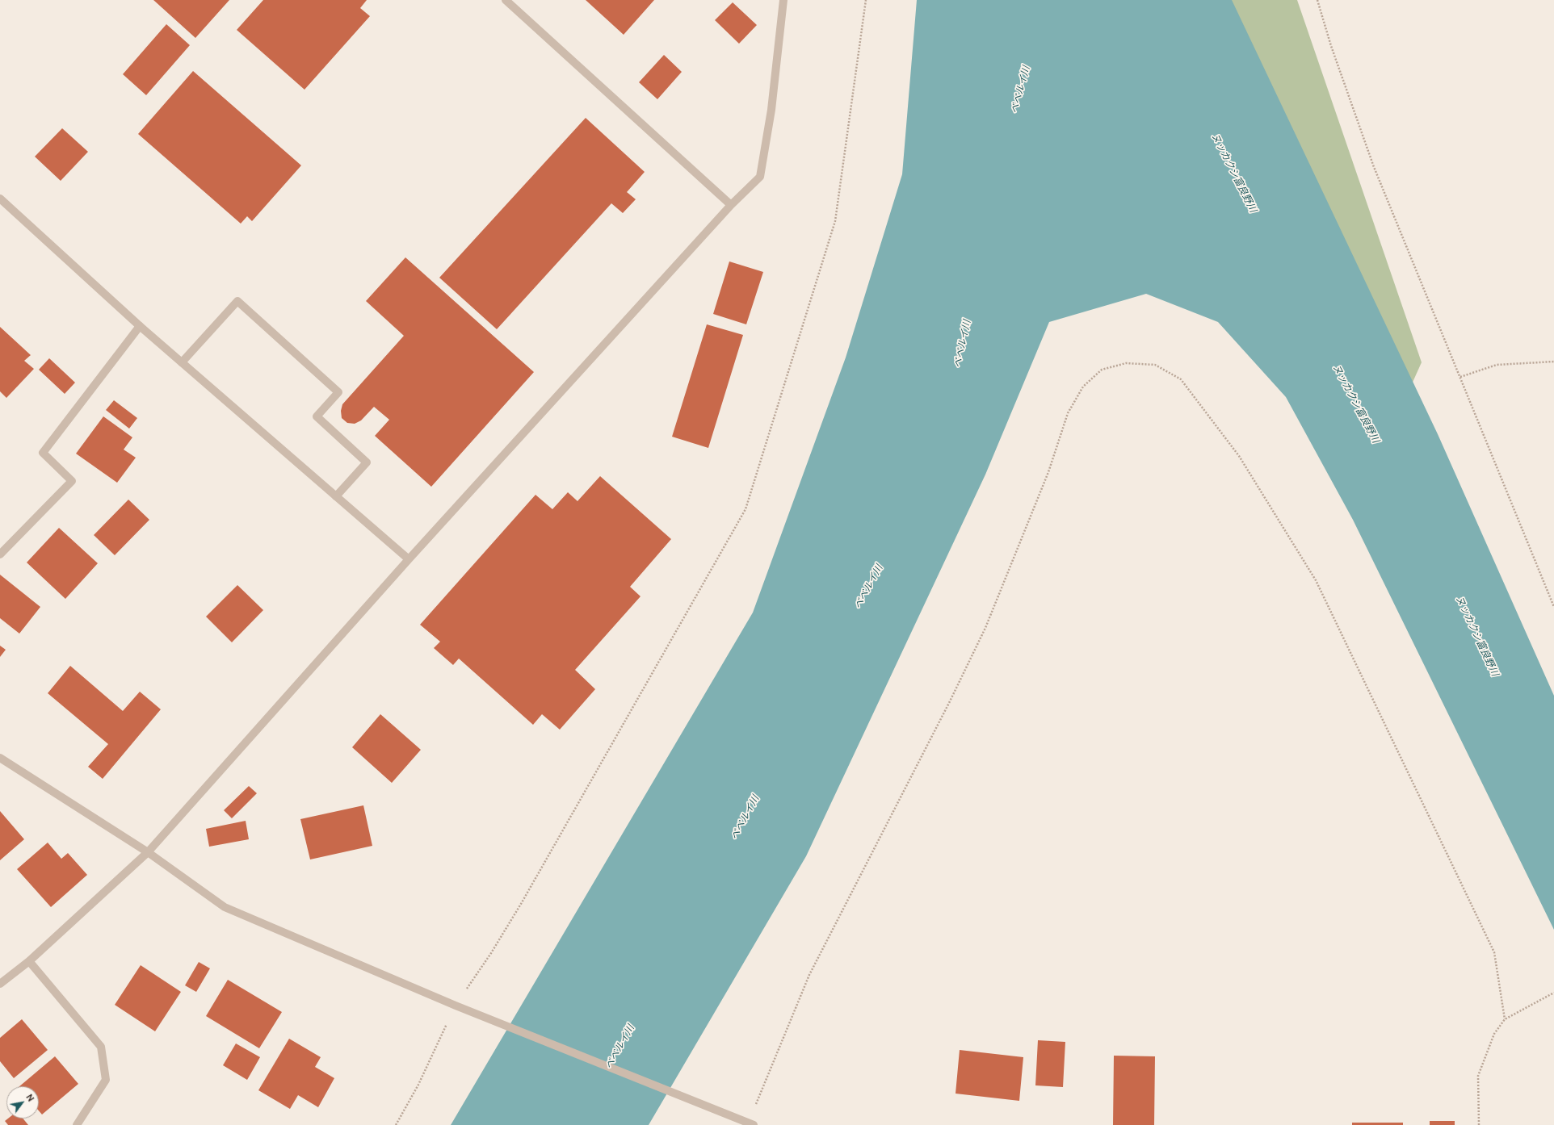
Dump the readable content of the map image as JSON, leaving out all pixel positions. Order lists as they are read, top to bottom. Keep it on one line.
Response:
{"water":["ベベルイ川","ヌッカクシ富良野川"],"north":"top right"}
